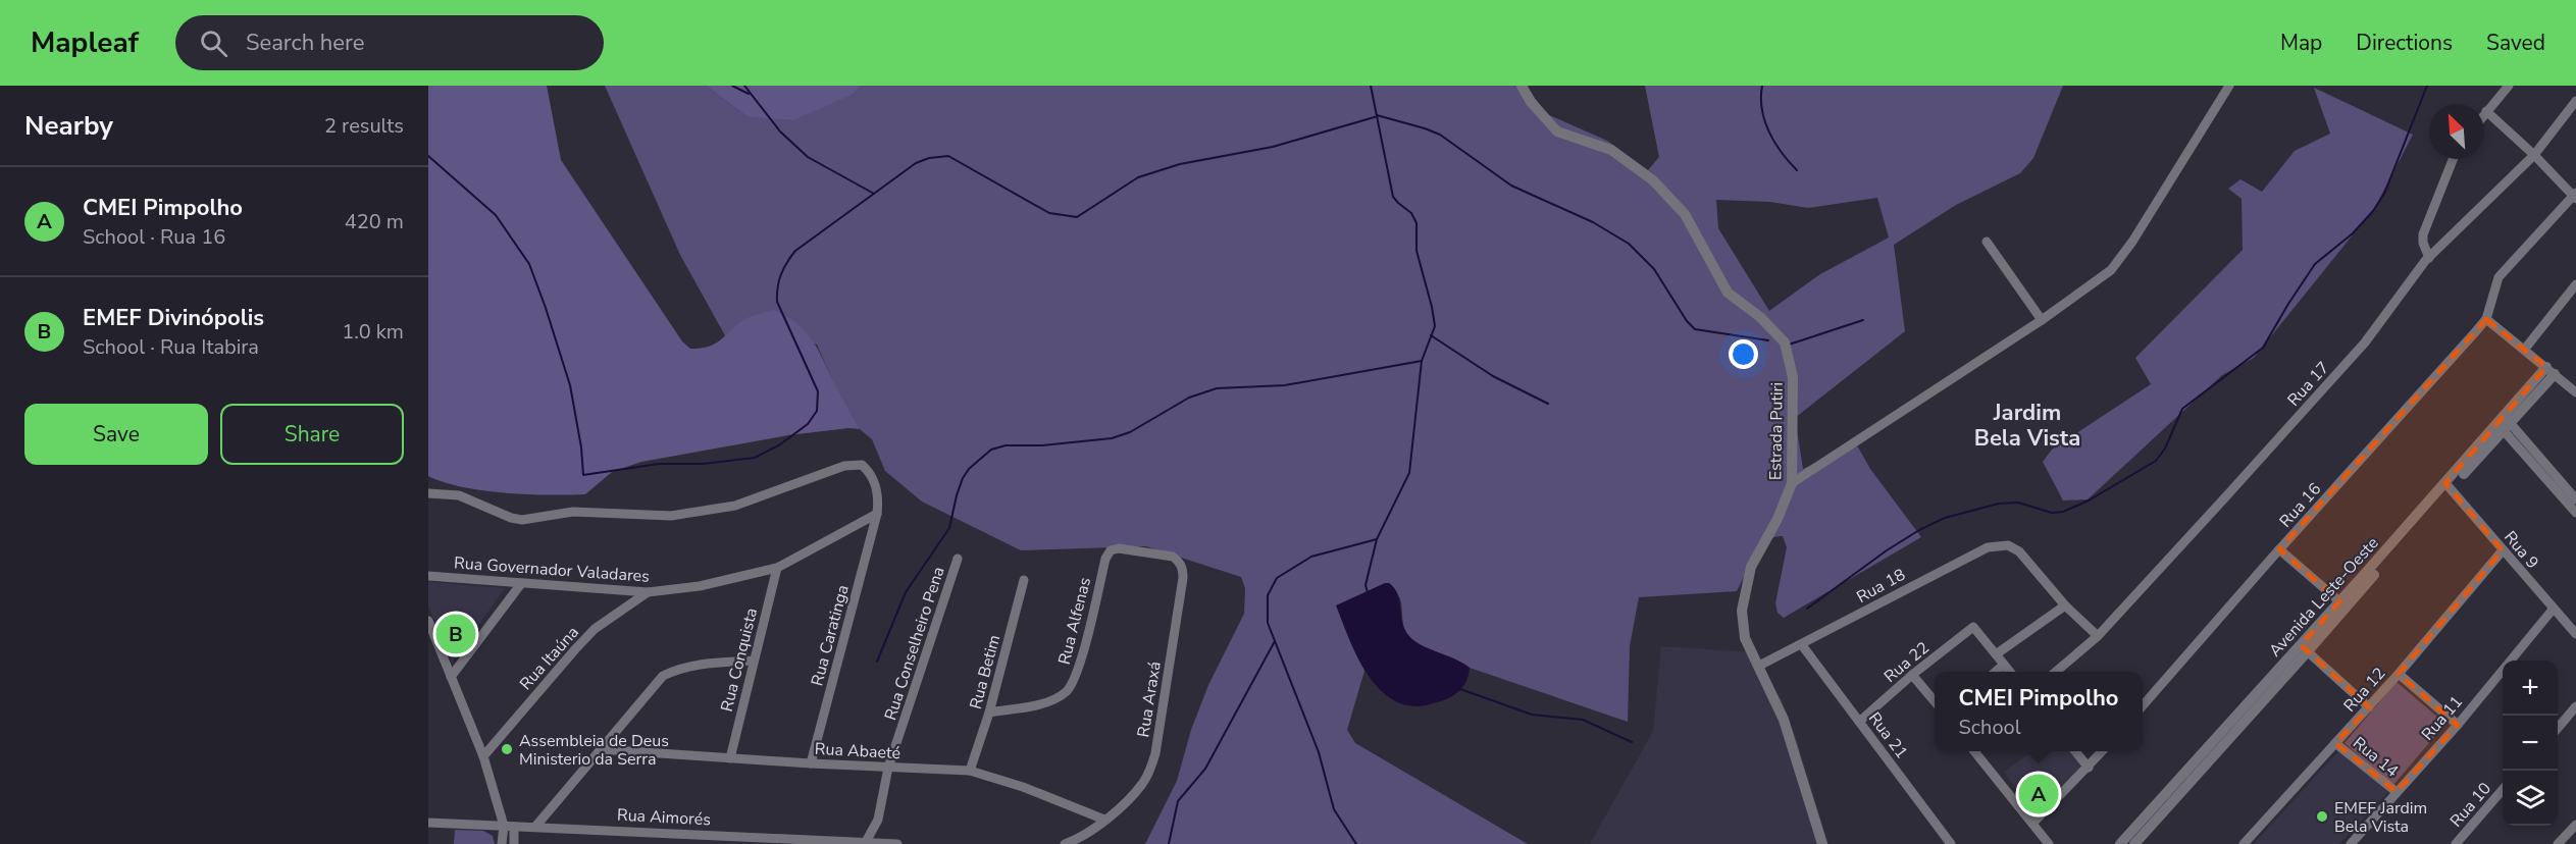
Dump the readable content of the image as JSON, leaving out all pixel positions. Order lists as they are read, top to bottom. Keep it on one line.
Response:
{"streets":{"street":["Rua 17","Estrada Putiri","Rua 16","Rua 9","Rua Governador Valadares","Rua 18","Avenida Leste-Oeste","Rua Alfenas","Rua Caratinga","Rua Conselheiro Pena","Rua Itaúna","Rua Conquista","Rua 22","Rua Betim","Rua 12","Rua Araxá","Rua 11","Rua 21","Rua Abaeté","Rua 14","Rua 10","Rua Aimorés"]},"crossings":[["Estrada Putiri","Rua 18"],["Rua 9","Avenida Leste-Oeste"],["Rua 9","Rua 12"],["Rua 9","Rua 11"],["Rua Governador Valadares","Rua Caratinga"],["Rua Governador Valadares","Rua Itaúna"],["Rua Governador Valadares","Rua Conquista"],["Rua 18","Rua 21"],["Rua Alfenas","Rua Betim"],["Rua Alfenas","Rua Araxá"],["Rua Caratinga","Rua Abaeté"],["Rua Conselheiro Pena","Rua Abaeté"],["Rua Conselheiro Pena","Rua Aimorés"],["Rua Conquista","Rua Abaeté"],["Rua 22","Rua 21"],["Rua Betim","Rua Abaeté"],["Rua 12","Rua 14"],["Rua Araxá","Rua Abaeté"],["Rua 11","Rua 14"]],"districts":["Jardim Bela Vista"],"places":["Assembleia de Deus Ministerio da Serra","EMEF Jardim Bela Vista"],"north":"top left","page":{"header":"Mapleaf","search":"Search here","nav":["Map","Directions","Saved"],"heading":["Nearby","2 results"],"list":[{"mark":"A","name":"CMEI Pimpolho","note":"School · Rua 16","value":"420 m"},{"mark":"B","name":"EMEF Divinópolis","note":"School · Rua Itabira","value":"1.0 km"}],"buttons":["Save","Share"],"pins":["B","A"],"map_buttons":["+","−"],"popup":["CMEI Pimpolho","School"]}}
